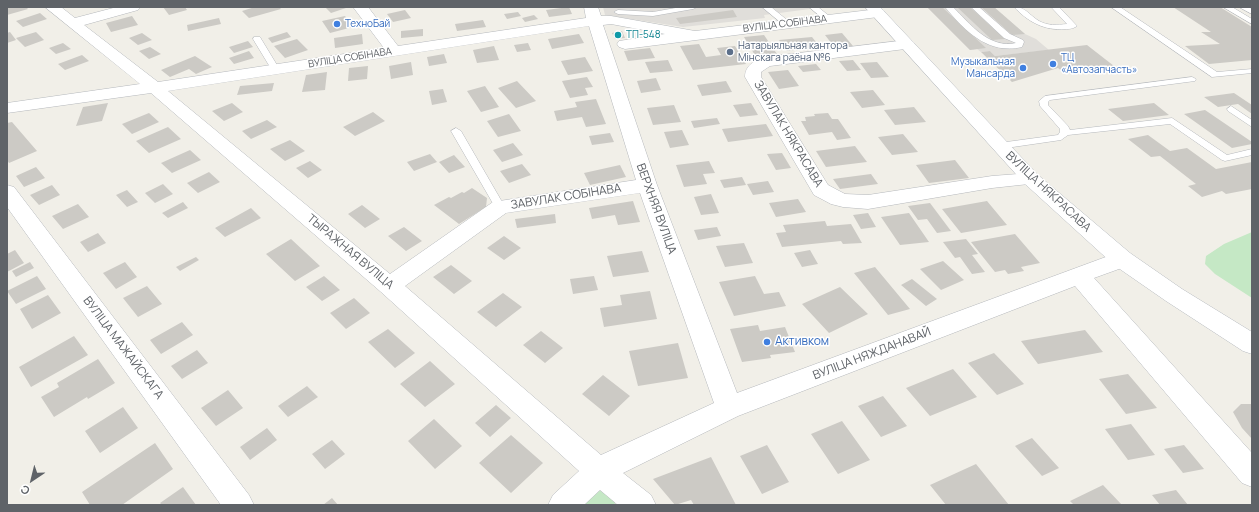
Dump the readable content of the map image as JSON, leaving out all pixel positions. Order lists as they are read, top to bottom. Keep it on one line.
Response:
{"streets":{"street":["ВУЛІЦА СОБІНАВА","ЗАВУЛАК НЯКРАСАВА","ВУЛІЦА НЯКРАСАВА","ЗАВУЛАК СОБІНАВА","ВЕРХНЯЯ ВУЛІЦА","ТЫРАЖНАЯ ВУЛІЦА","ВУЛІЦА МАЖАЙСКАГА","ВУЛІЦА НЯЖДАНАВАЙ"]},"crossings":[["ВУЛІЦА СОБІНАВА","ВУЛІЦА НЯКРАСАВА"],["ВУЛІЦА СОБІНАВА","ВЕРХНЯЯ ВУЛІЦА"],["ВУЛІЦА СОБІНАВА","ТЫРАЖНАЯ ВУЛІЦА"],["ЗАВУЛАК НЯКРАСАВА","ВУЛІЦА НЯКРАСАВА"],["ВУЛІЦА НЯКРАСАВА","ВУЛІЦА НЯЖДАНАВАЙ"],["ЗАВУЛАК СОБІНАВА","ВЕРХНЯЯ ВУЛІЦА"],["ЗАВУЛАК СОБІНАВА","ТЫРАЖНАЯ ВУЛІЦА"],["ВЕРХНЯЯ ВУЛІЦА","ВУЛІЦА НЯЖДАНАВАЙ"],["ТЫРАЖНАЯ ВУЛІЦА","ВУЛІЦА НЯЖДАНАВАЙ"]],"places":["ТехноБай","ТП-548","Натарыяльная кантора Мінскага раёна №6","ТЦ «Автозапчасть»","Музыкальная Мансарда","Активком"],"north":"bottom left"}
